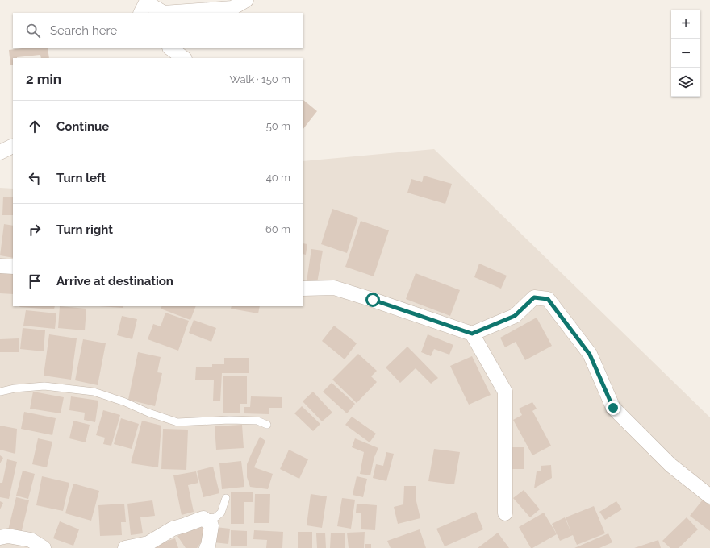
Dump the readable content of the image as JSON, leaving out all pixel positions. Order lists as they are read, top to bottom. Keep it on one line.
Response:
{"page":{"map_buttons":["+","−"],"search":"Search here","heading":["2 min","Walk · 150 m"],"list":[["Continue","50 m"],["Turn left","40 m"],["Turn right","60 m"],"Arrive at destination"]}}
